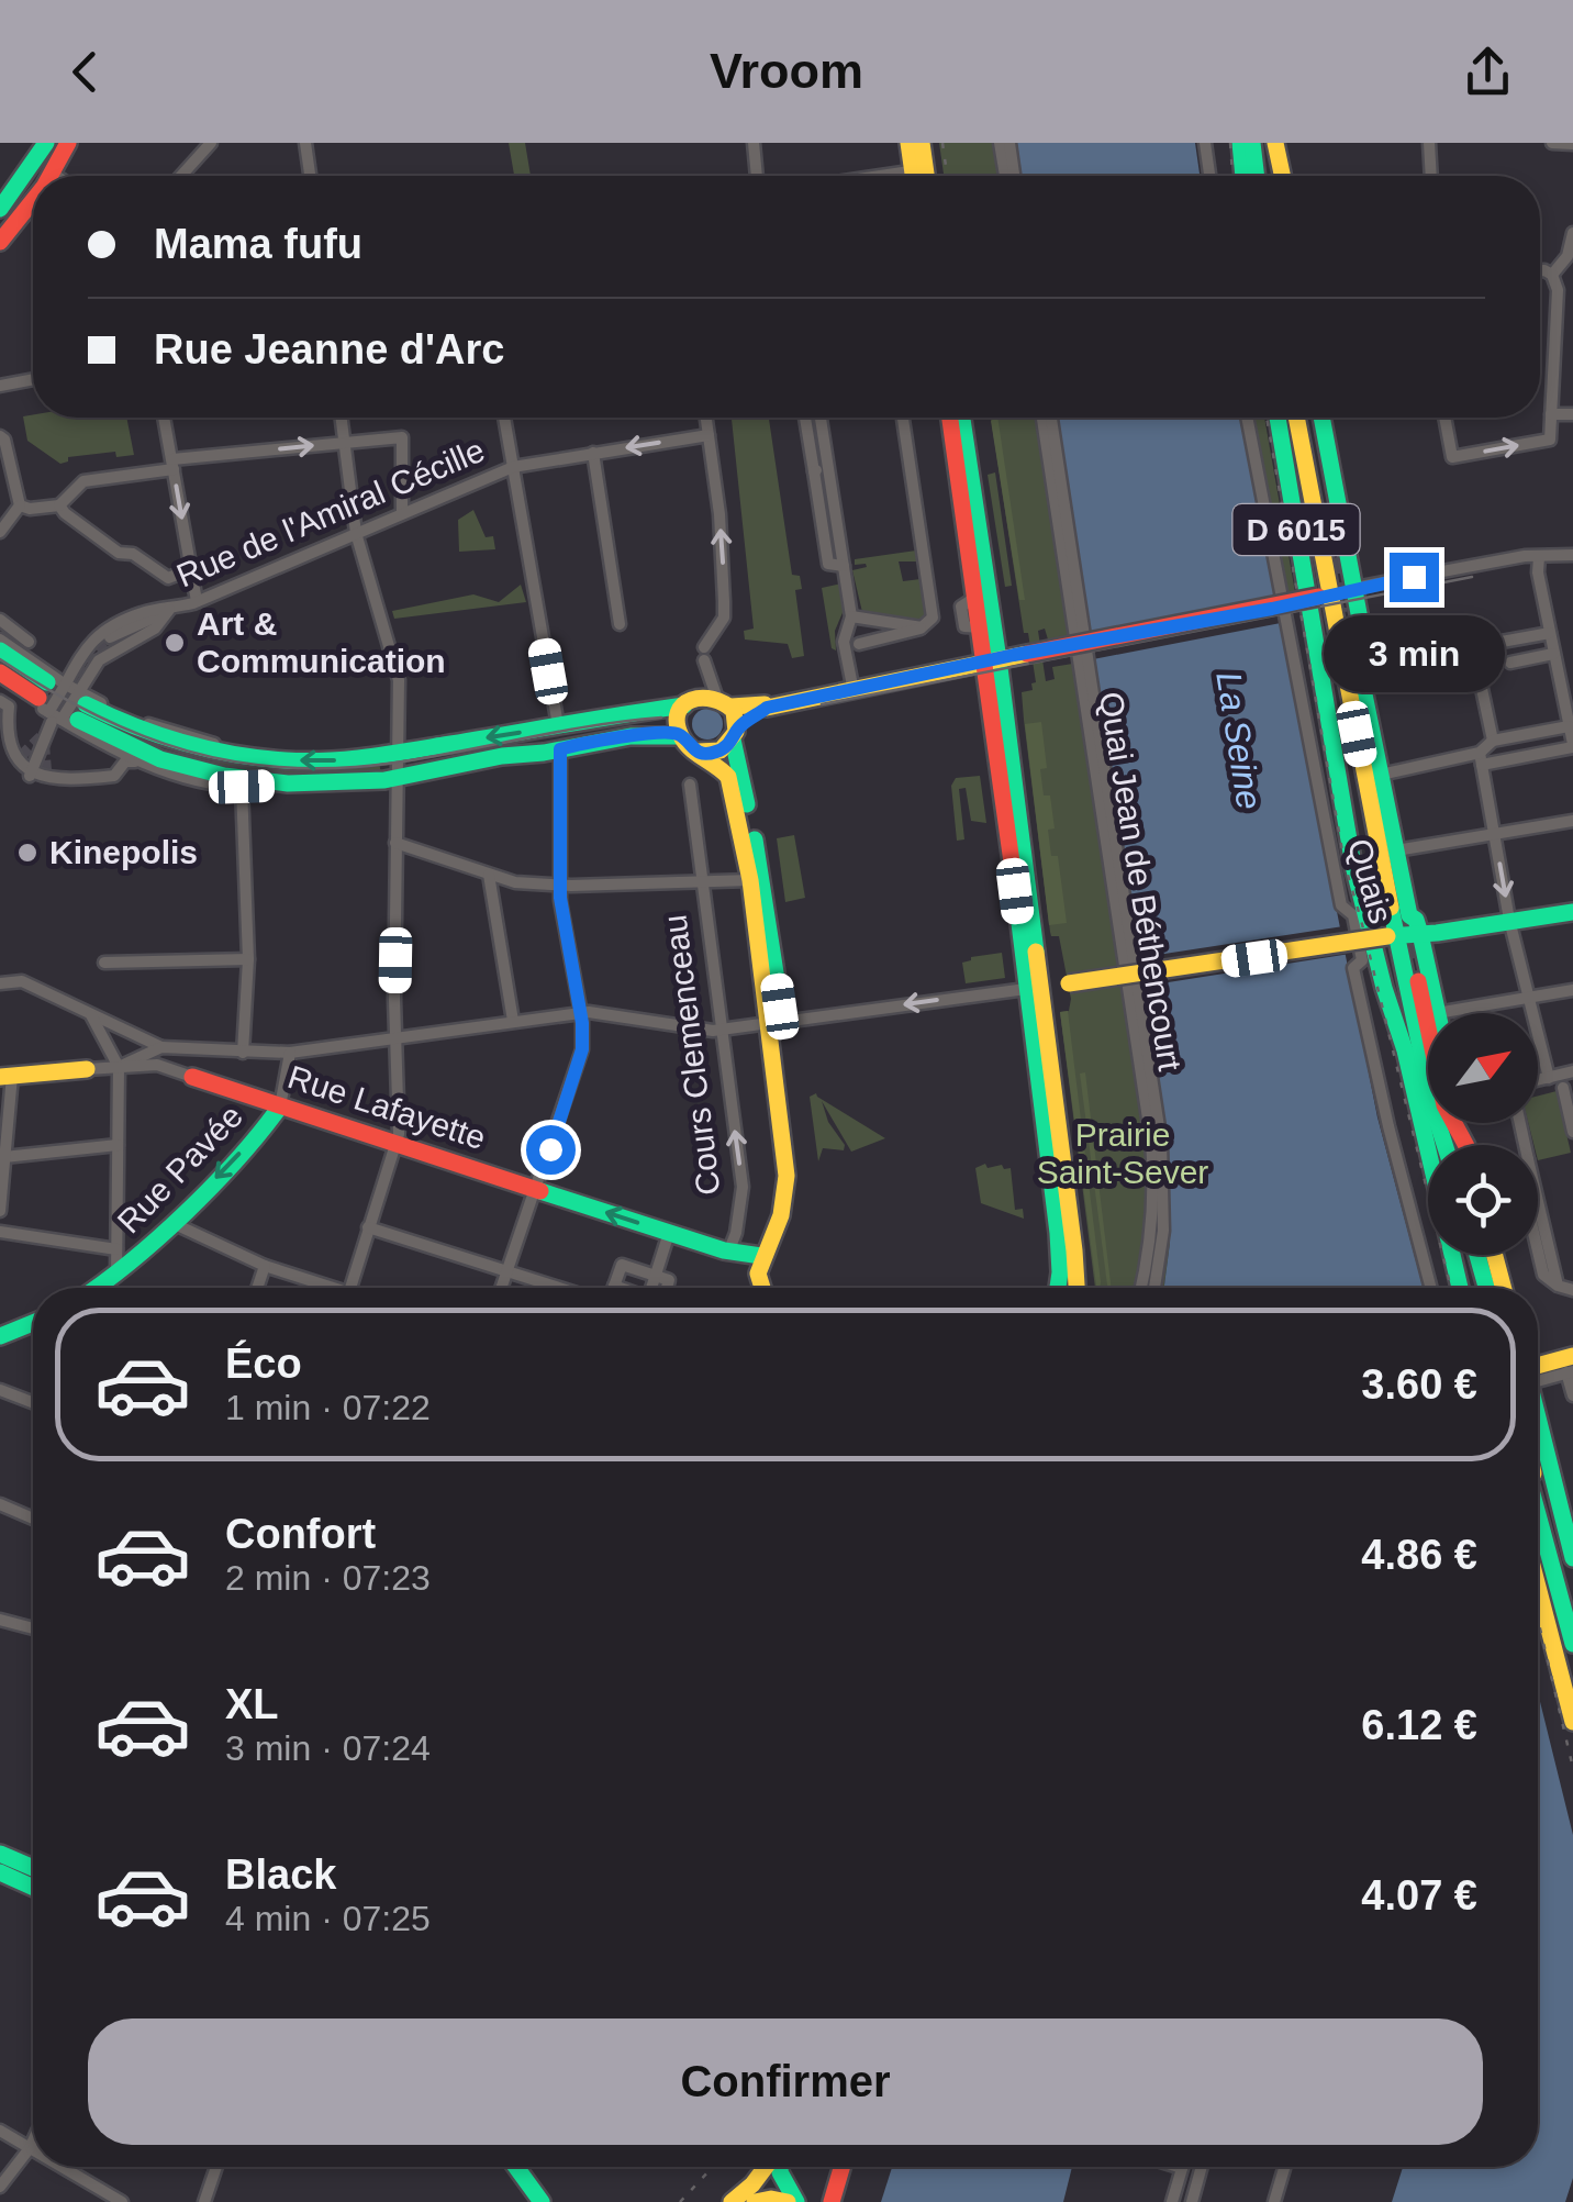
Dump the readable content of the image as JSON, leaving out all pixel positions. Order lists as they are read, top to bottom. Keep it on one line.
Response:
{"streets":{"main road":["D 6015","Rue Lafayette","Rue Pavée"],"street":["Rue de l'Amiral Cécille","Quai Jean de Béthencourt","Quais","Cours Clemenceau"]},"crossings":[["Cours Clemenceau","Rue Lafayette"],["Rue Lafayette","Rue Pavée"]],"one_way":["Cours Clemenceau"],"water":["La Seine"],"parks":["Prairie Saint-Sever"],"places":["Art & Communication","Kinepolis"],"north":"top right","page":{"header":"Vroom","banner":["Mama fufu","Rue Jeanne d'Arc"],"bubble":"3 min","list":[{"name":"Éco","note":"1 min · 07:22","value":"3.60 €"},{"name":"Confort","note":"2 min · 07:23","value":"4.86 €"},{"name":"XL","note":"3 min · 07:24","value":"6.12 €"},{"name":"Black","note":"4 min · 07:25","value":"4.07 €"}],"buttons":"Confirmer"}}
